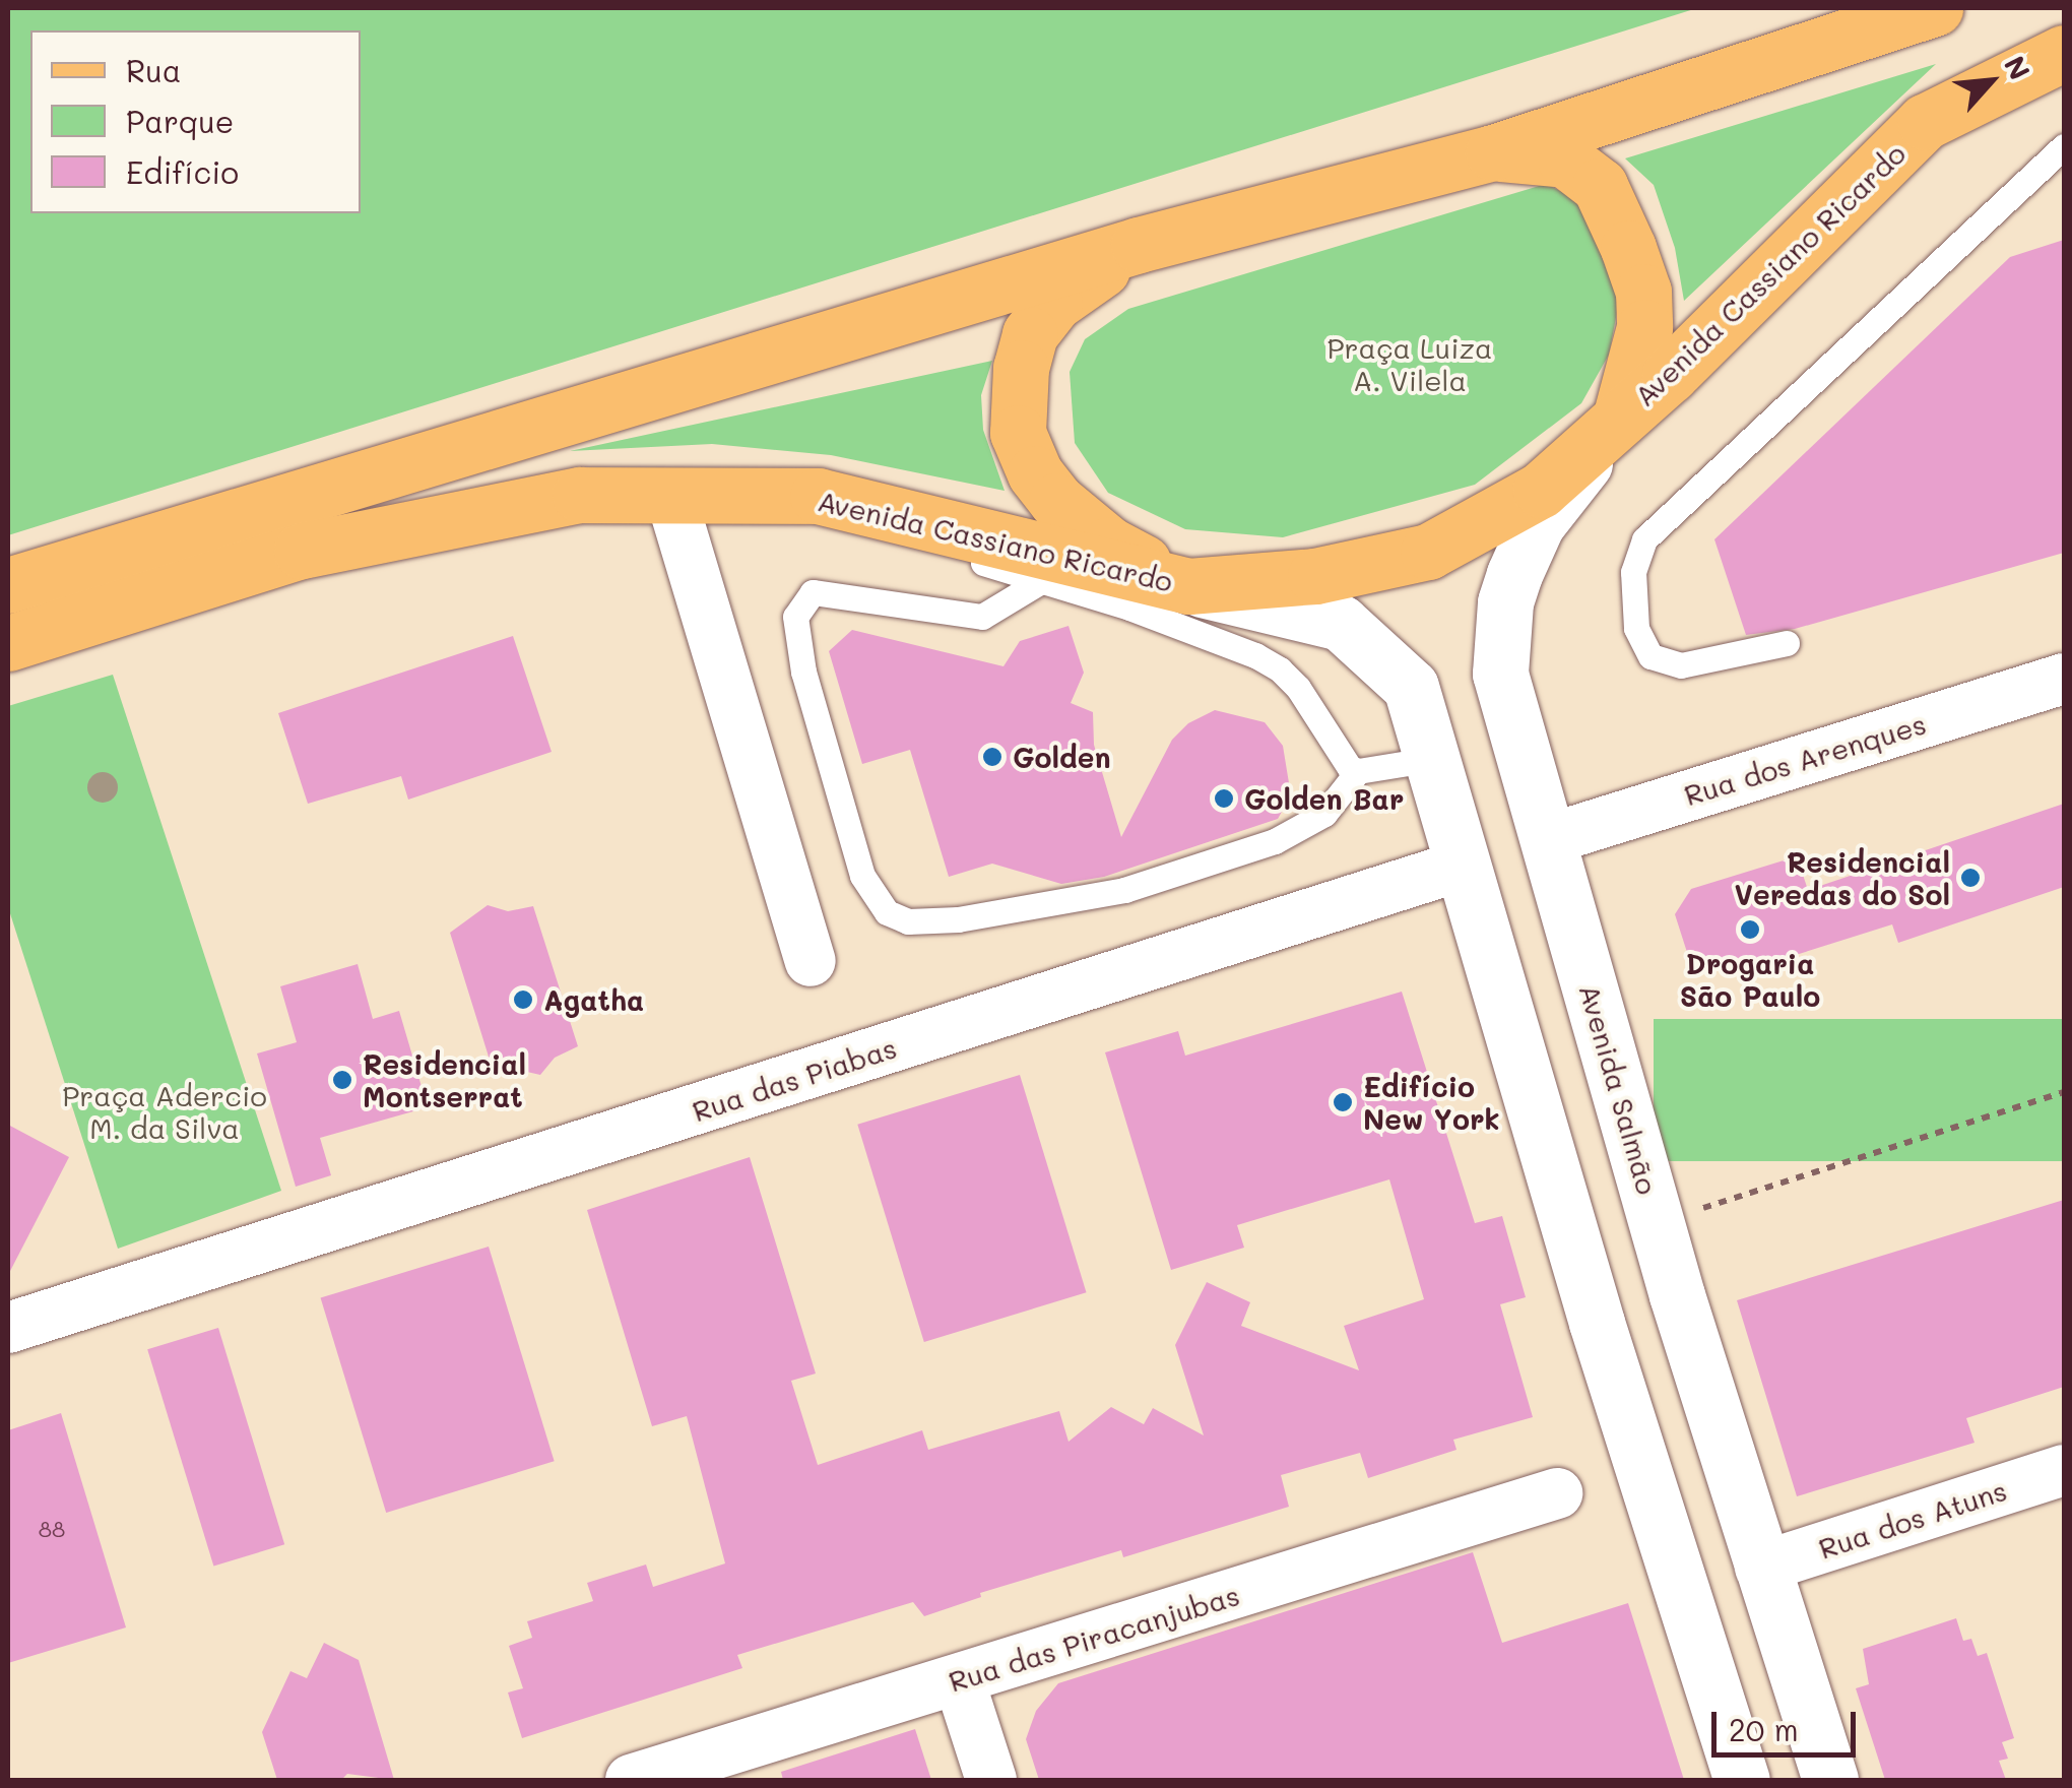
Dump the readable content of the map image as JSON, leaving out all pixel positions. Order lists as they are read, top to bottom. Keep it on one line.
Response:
{"streets":{"main road":["Avenida Cassiano Ricardo"],"street":["Rua dos Arenques","Rua das Piabas","Avenida Salmão","Rua dos Atuns","Rua das Piracanjubas"]},"crossings":[["Avenida Cassiano Ricardo","Avenida Salmão"],["Rua dos Arenques","Avenida Salmão"],["Avenida Salmão","Rua dos Atuns"]],"parks":["Praça Luiza A. Vilela","Praça Adercio M. da Silva"],"places":["Golden","Golden Bar","Residencial Veredas do Sol","Drogaria São Paulo","Agatha","Residencial Montserrat","Edifício New York"],"house_numbers":["88"],"legend":["Rua","Parque","Edifício"],"scale_bar":"20 m","north":"top right"}
